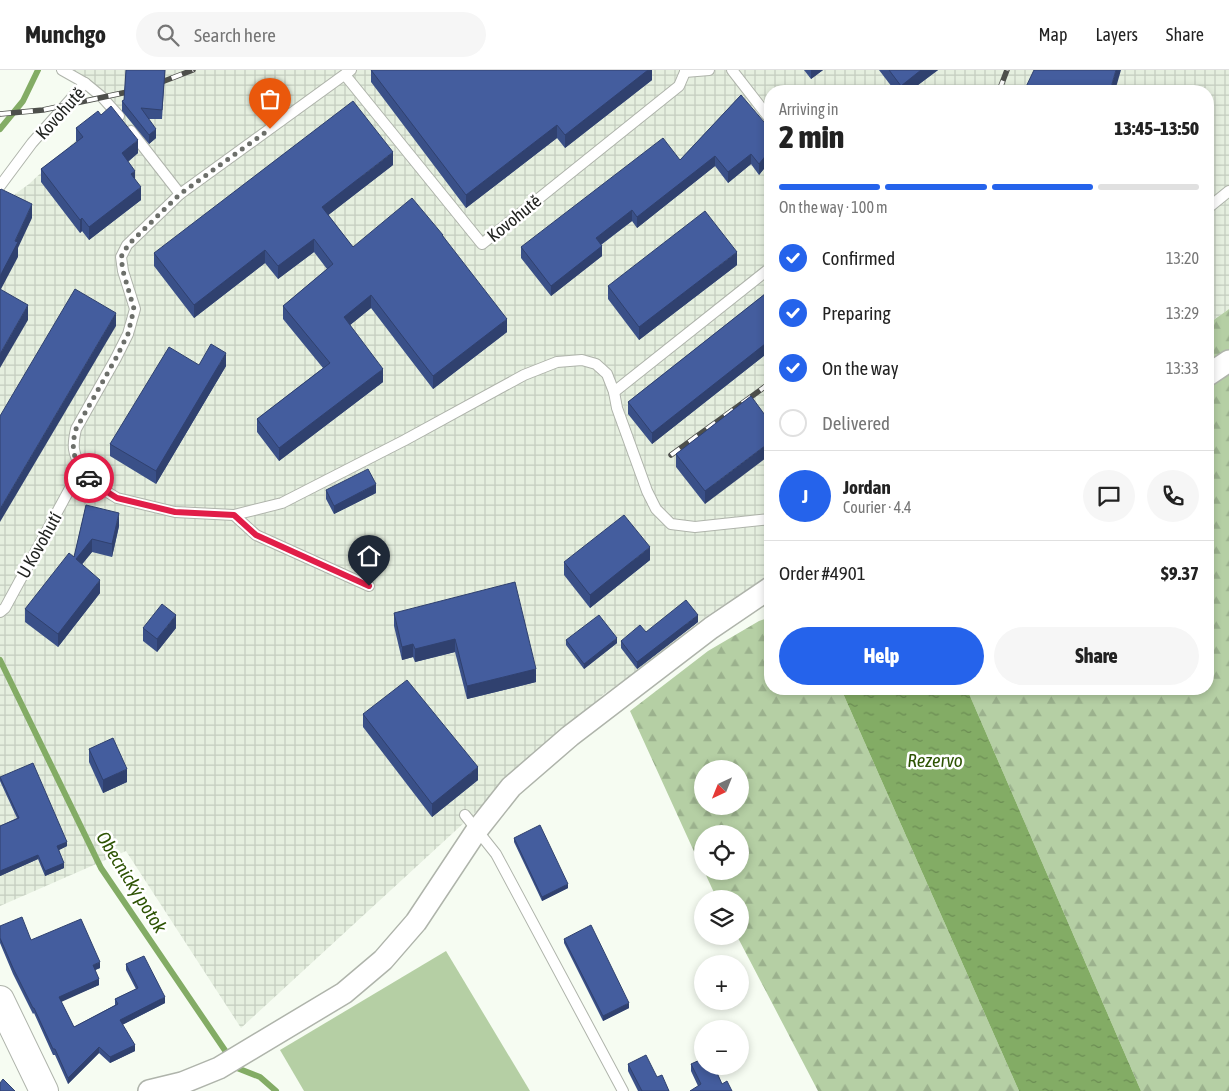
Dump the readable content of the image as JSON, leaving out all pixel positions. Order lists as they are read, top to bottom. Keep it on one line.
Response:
{"streets":{"lane":["Kovohutě","U Kovohutí"]},"crossings":[["Kovohutě","U Kovohutí"]],"water":["Rezervo","Obecnický potok"],"north":"bottom left","page":{"header":"Munchgo","search":"Search here","nav":["Map","Layers","Share"],"heading":["2 min","Arriving in","13:45–13:50"],"panel":["Jordan","Courier · 4.4","Order #4901","$9.37"],"bar":"On the way · 100 m","list":[["Confirmed","13:20"],["Preparing","13:29"],["On the way","13:33"],"Delivered"],"round":"J","buttons":["Help","Share"],"map_buttons":["+","−"]}}
